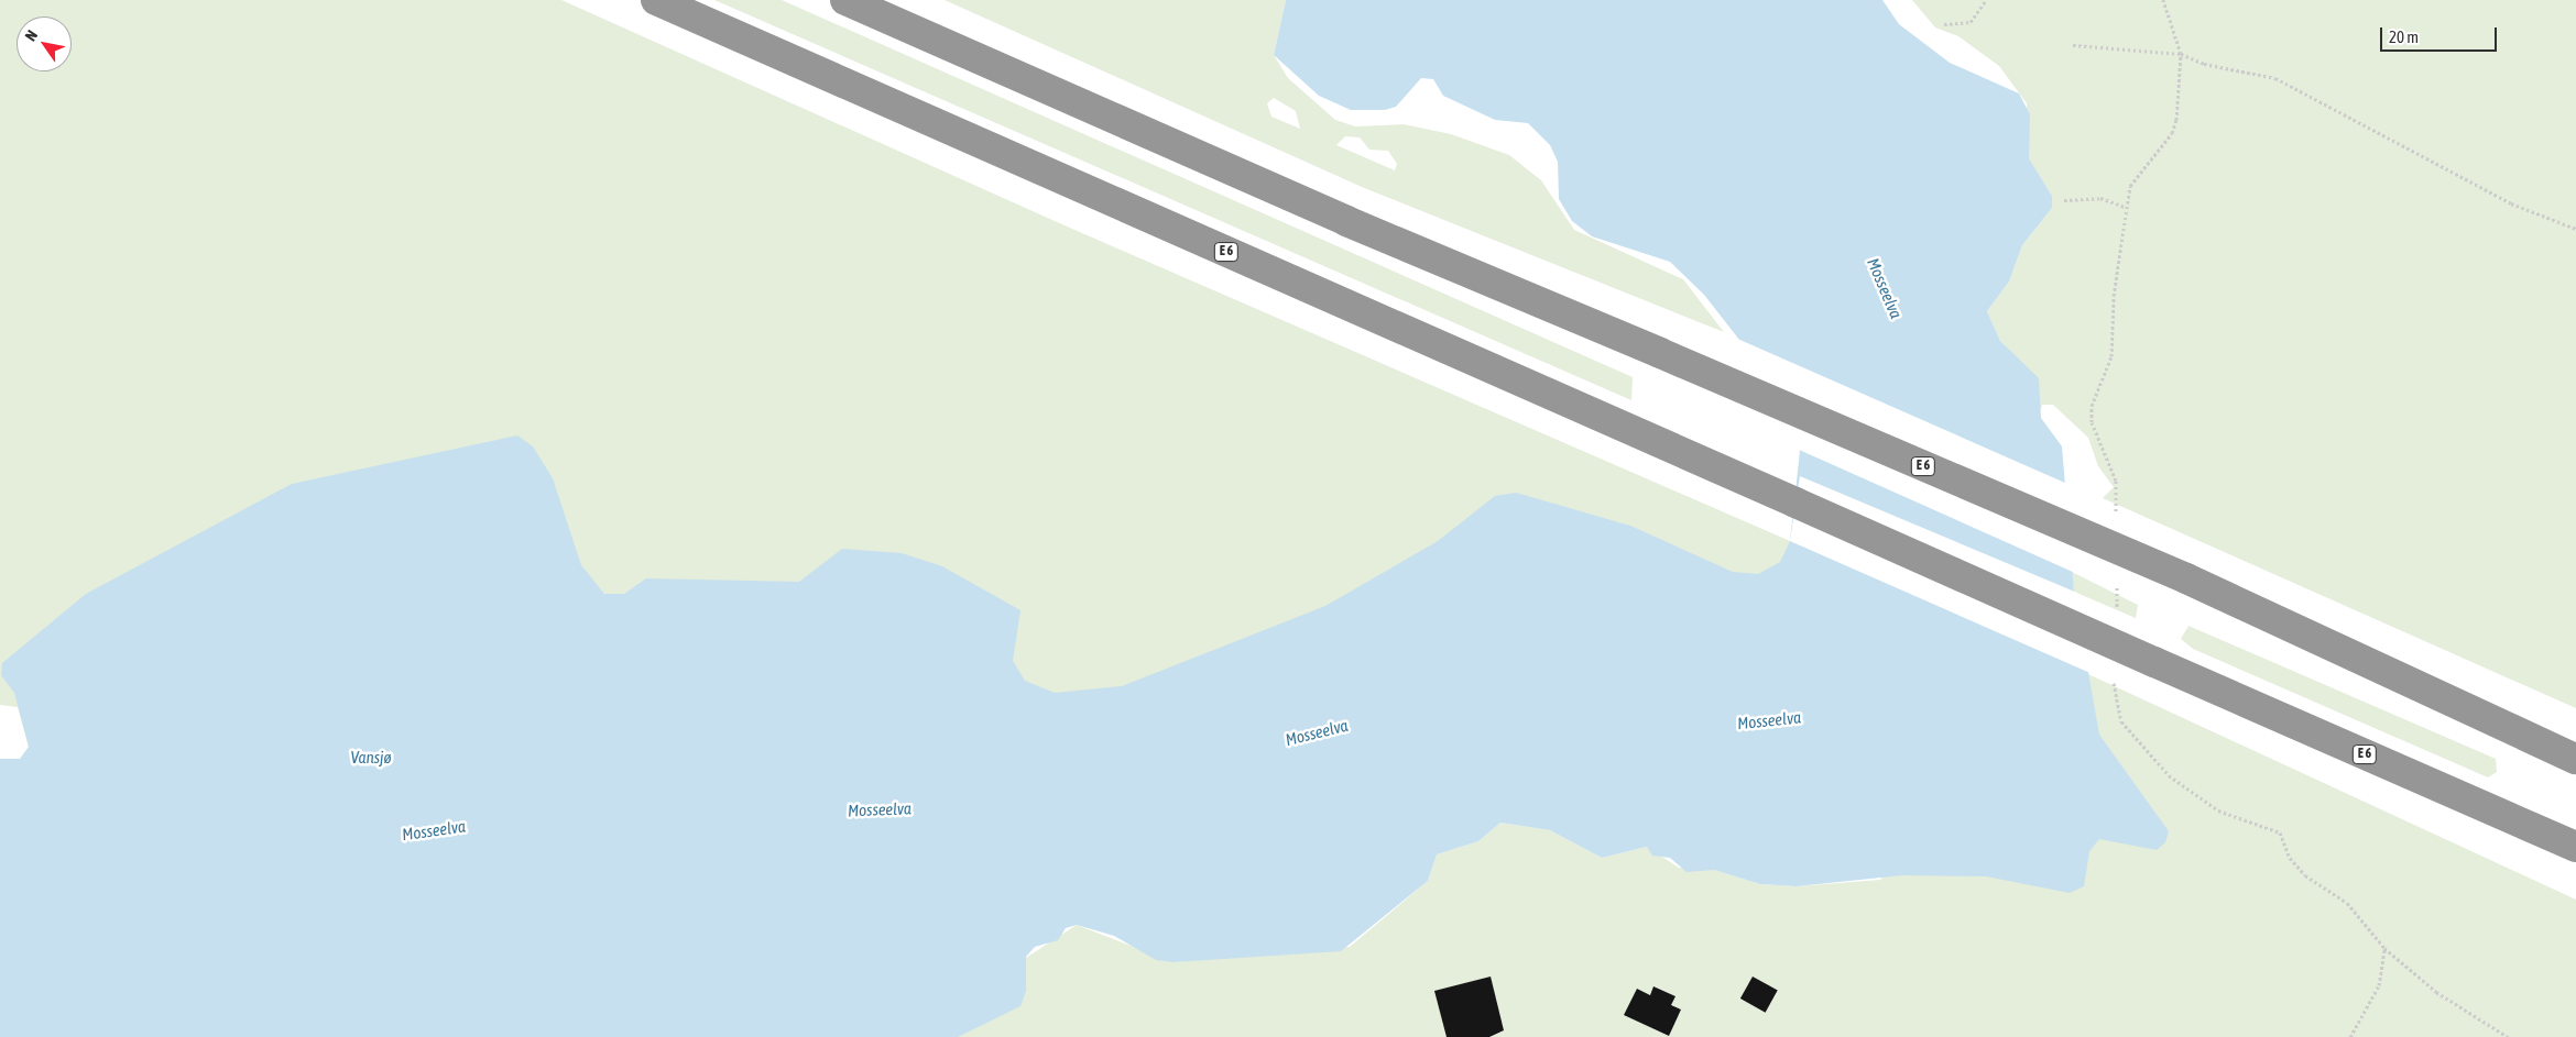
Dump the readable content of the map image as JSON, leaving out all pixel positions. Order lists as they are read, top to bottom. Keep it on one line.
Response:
{"streets":{"highway":["E 6"]},"water":["Mosseelva","Vansjø"],"scale_bar":"20 m","north":"top left"}
